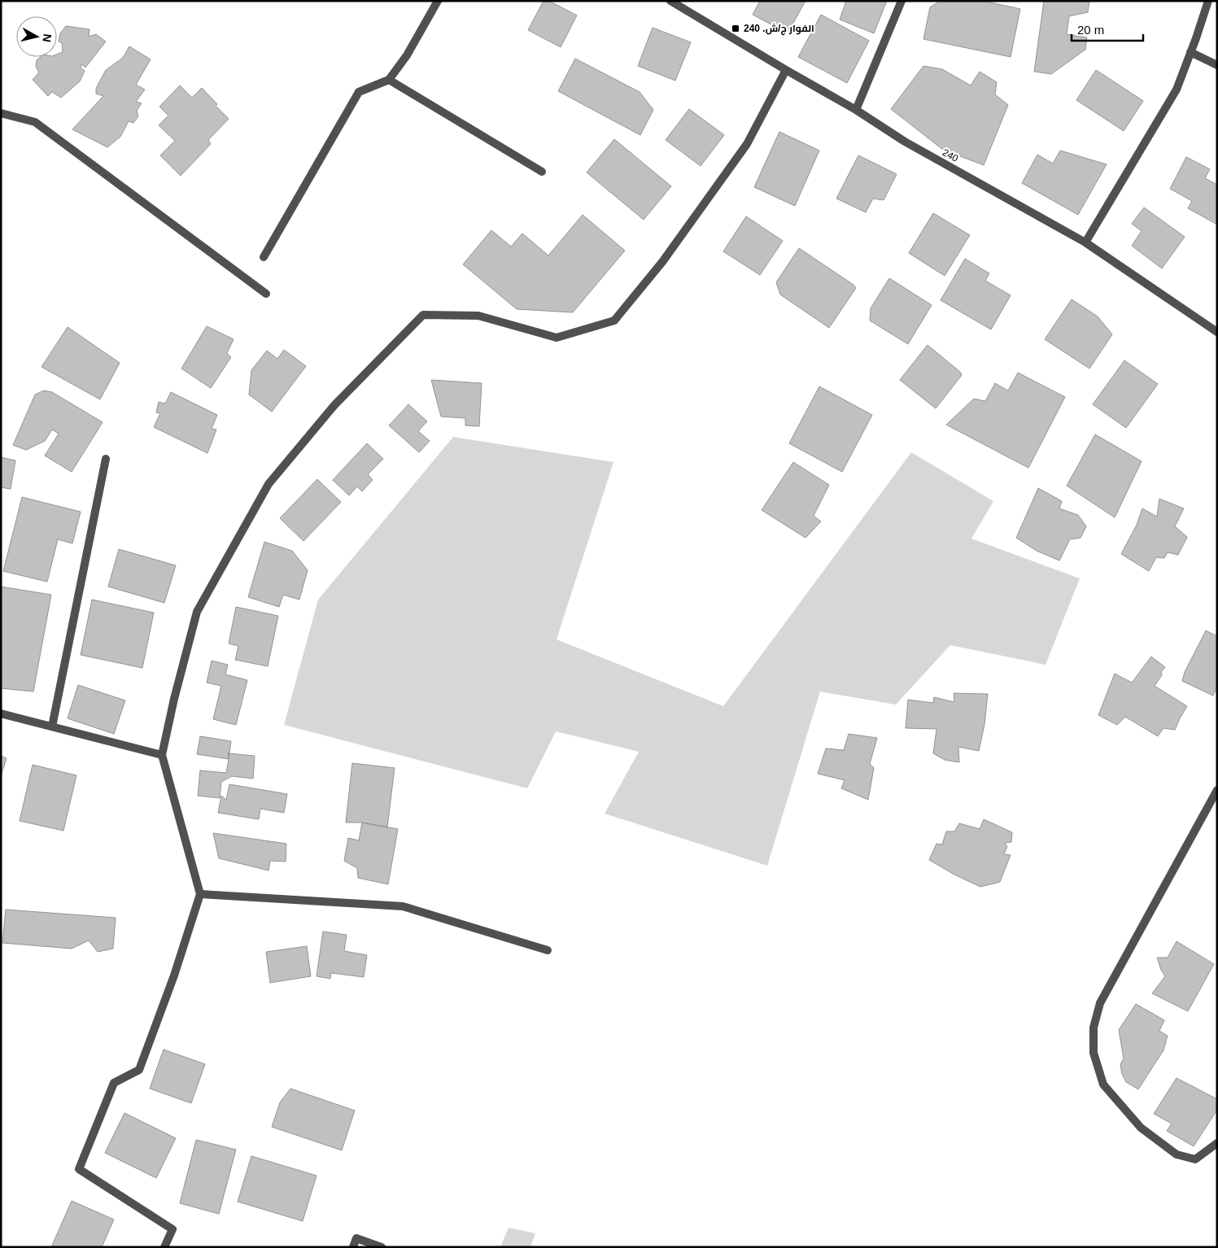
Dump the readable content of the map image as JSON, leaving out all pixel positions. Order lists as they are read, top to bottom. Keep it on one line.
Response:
{"streets":{"street":["240"]},"places":{"transit":["الفوار ج/ش. 240"]},"scale_bar":"20 m","north":"right"}
